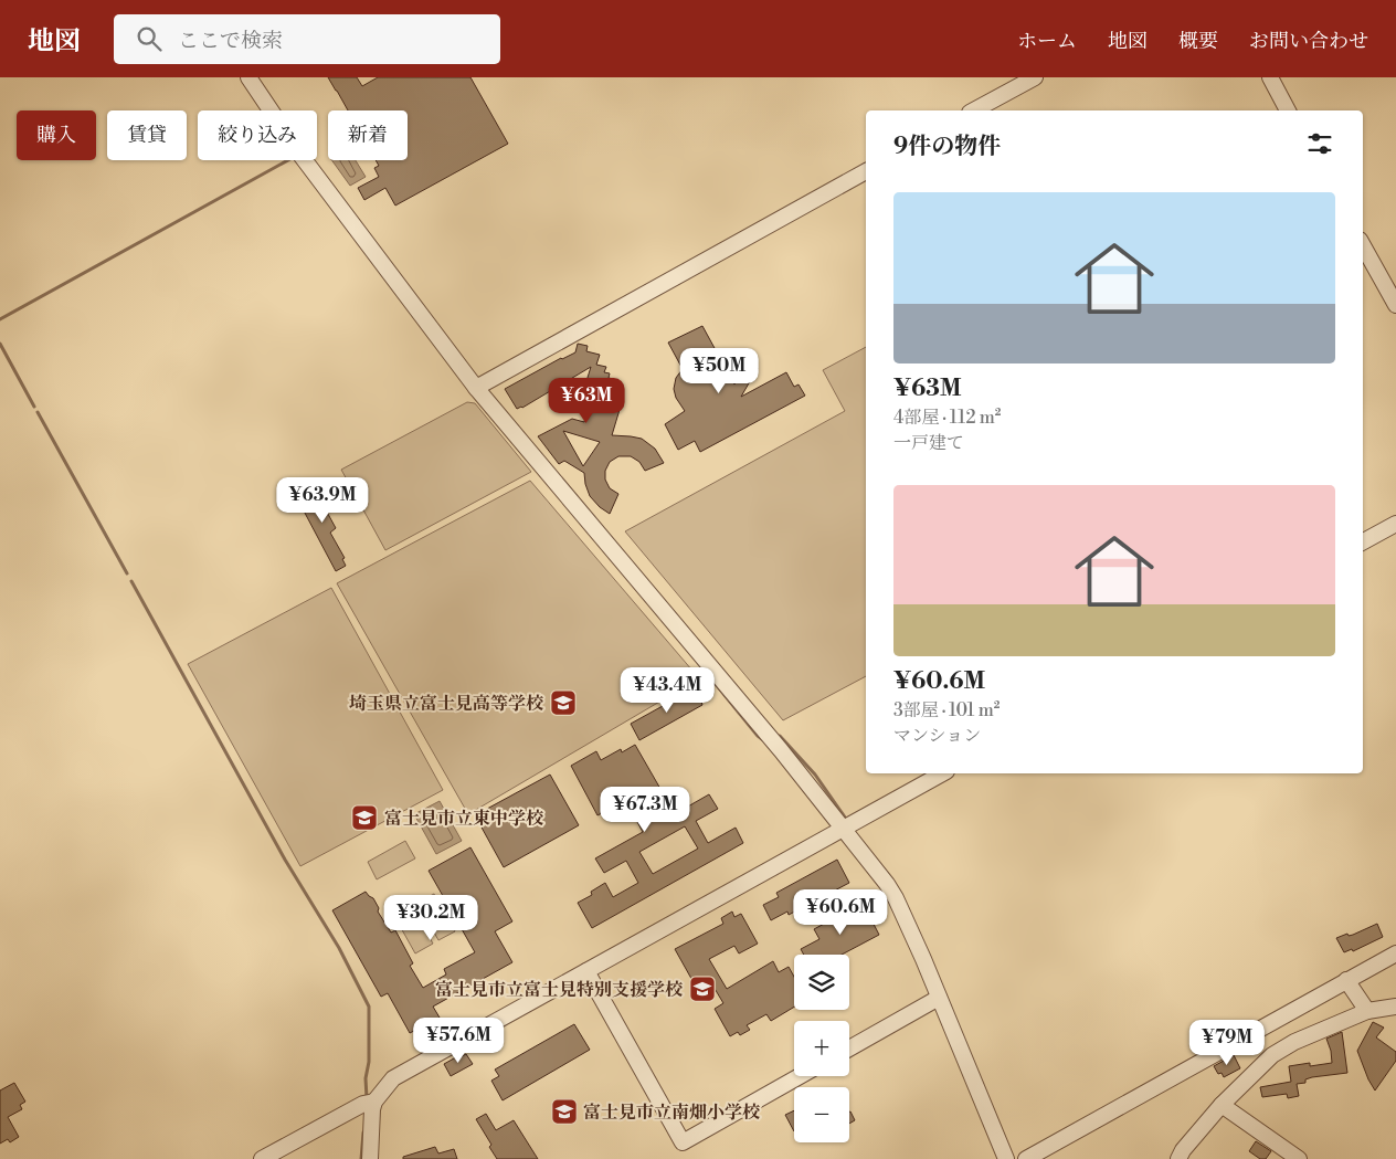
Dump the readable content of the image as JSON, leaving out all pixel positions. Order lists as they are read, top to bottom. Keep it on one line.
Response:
{"places":{"school or university":["埼玉県立富士見高等学校","富士見市立東中学校","富士見市立富士見特別支援学校","富士見市立南畑小学校"]},"page":{"header":"地図","search":"ここで検索","nav":["ホーム","地図","概要","お問い合わせ"],"chip":["購入","賃貸","絞り込み","新着"],"heading":"9件の物件","list":[{"name":"¥63M","note":"4部屋 · 112 m² · 一戸建て"},{"name":"¥60.6M","note":"3部屋 · 101 m² · マンション"}],"price":["¥50M","¥63M","¥63.9M","¥43.4M","¥67.3M","¥60.6M","¥30.2M","¥57.6M","¥79M"],"map_buttons":["+","−"]}}
